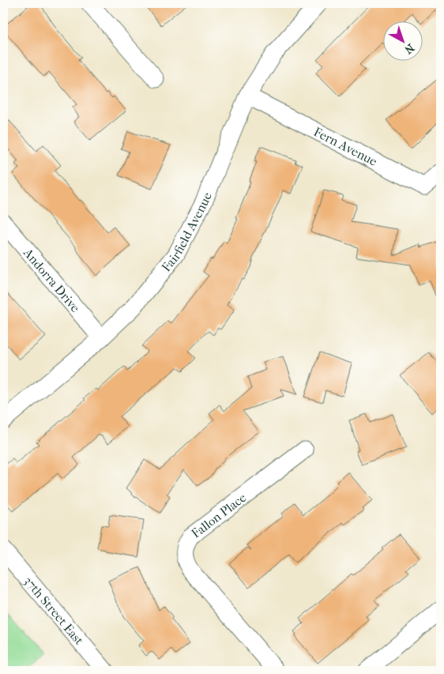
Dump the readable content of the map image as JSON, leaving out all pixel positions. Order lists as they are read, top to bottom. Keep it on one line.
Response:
{"streets":{"street":["Fern Avenue","Fairfield Avenue","Andorra Drive","Fallon Place","37th Street East"]},"crossings":[["Fern Avenue","Fairfield Avenue"],["Fairfield Avenue","Andorra Drive"]],"north":"bottom right"}
